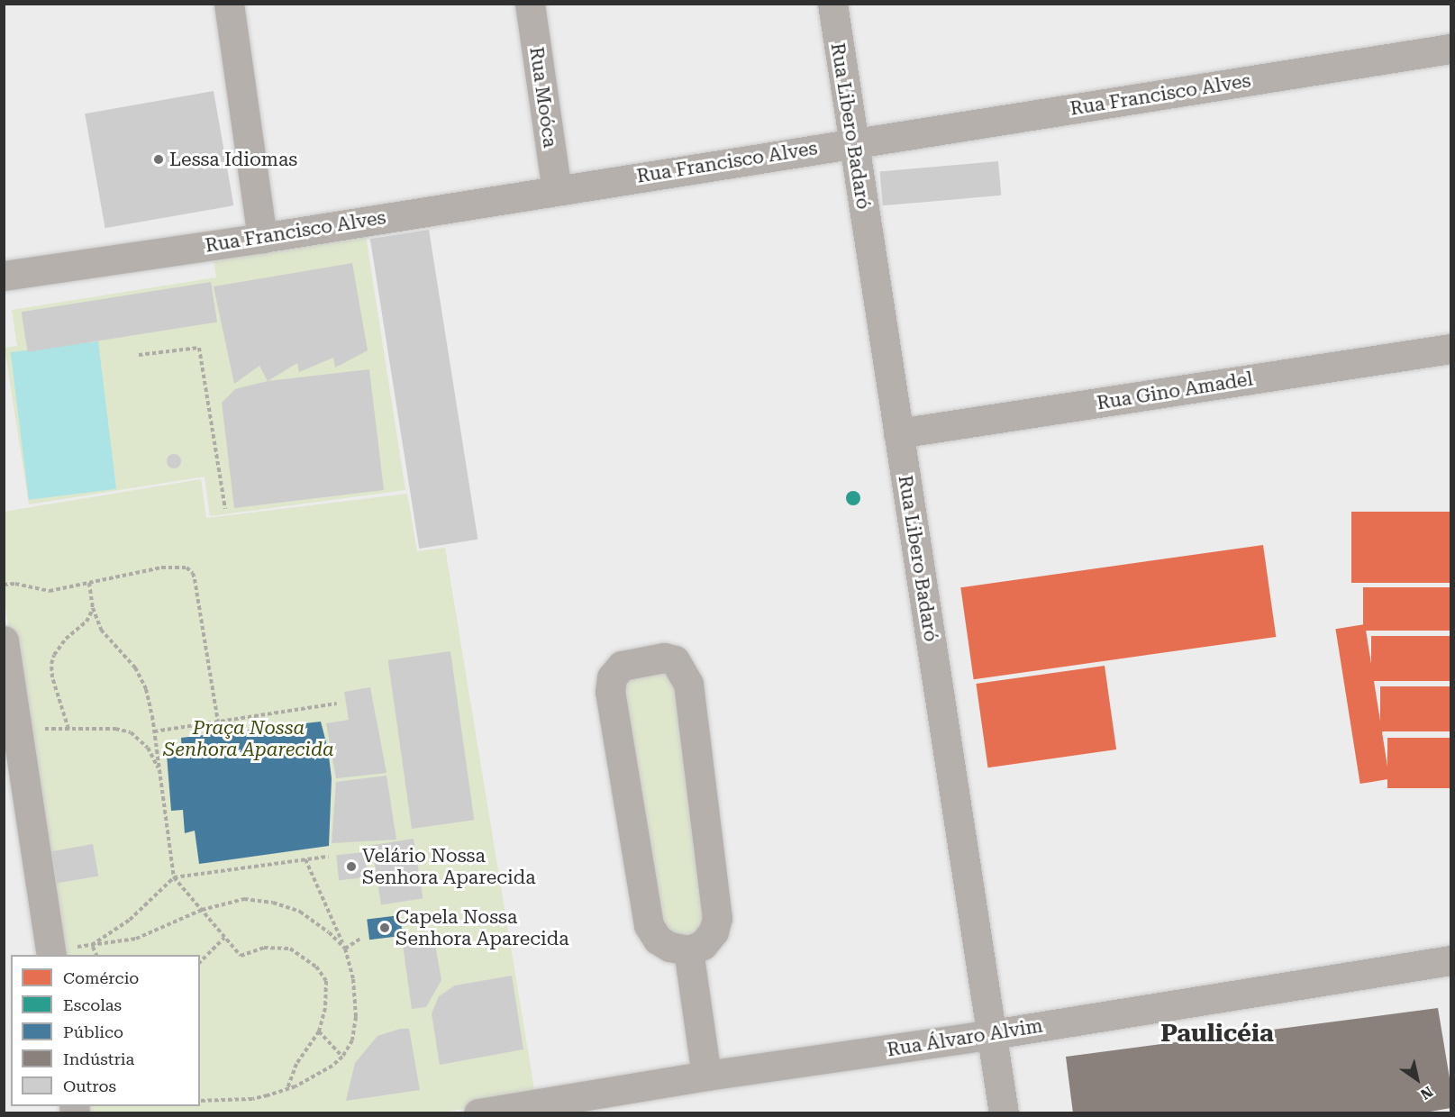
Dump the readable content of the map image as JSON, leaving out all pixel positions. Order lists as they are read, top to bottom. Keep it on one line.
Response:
{"streets":{"street":["Rua Francisco Alves","Rua Moóca","Rua Libero Badaró","Rua Gino Amadel","Rua Álvaro Alvim"]},"crossings":[["Rua Francisco Alves","Rua Moóca"],["Rua Francisco Alves","Rua Libero Badaró"],["Rua Libero Badaró","Rua Gino Amadel"],["Rua Libero Badaró","Rua Álvaro Alvim"]],"districts":["Paulicéia"],"parks":["Praça Nossa Senhora Aparecida"],"places":["Lessa Idiomas","Velário Nossa Senhora Aparecida","Capela Nossa Senhora Aparecida"],"legend":["Comércio","Escolas","Público","Indústria","Outros"],"north":"bottom right"}
